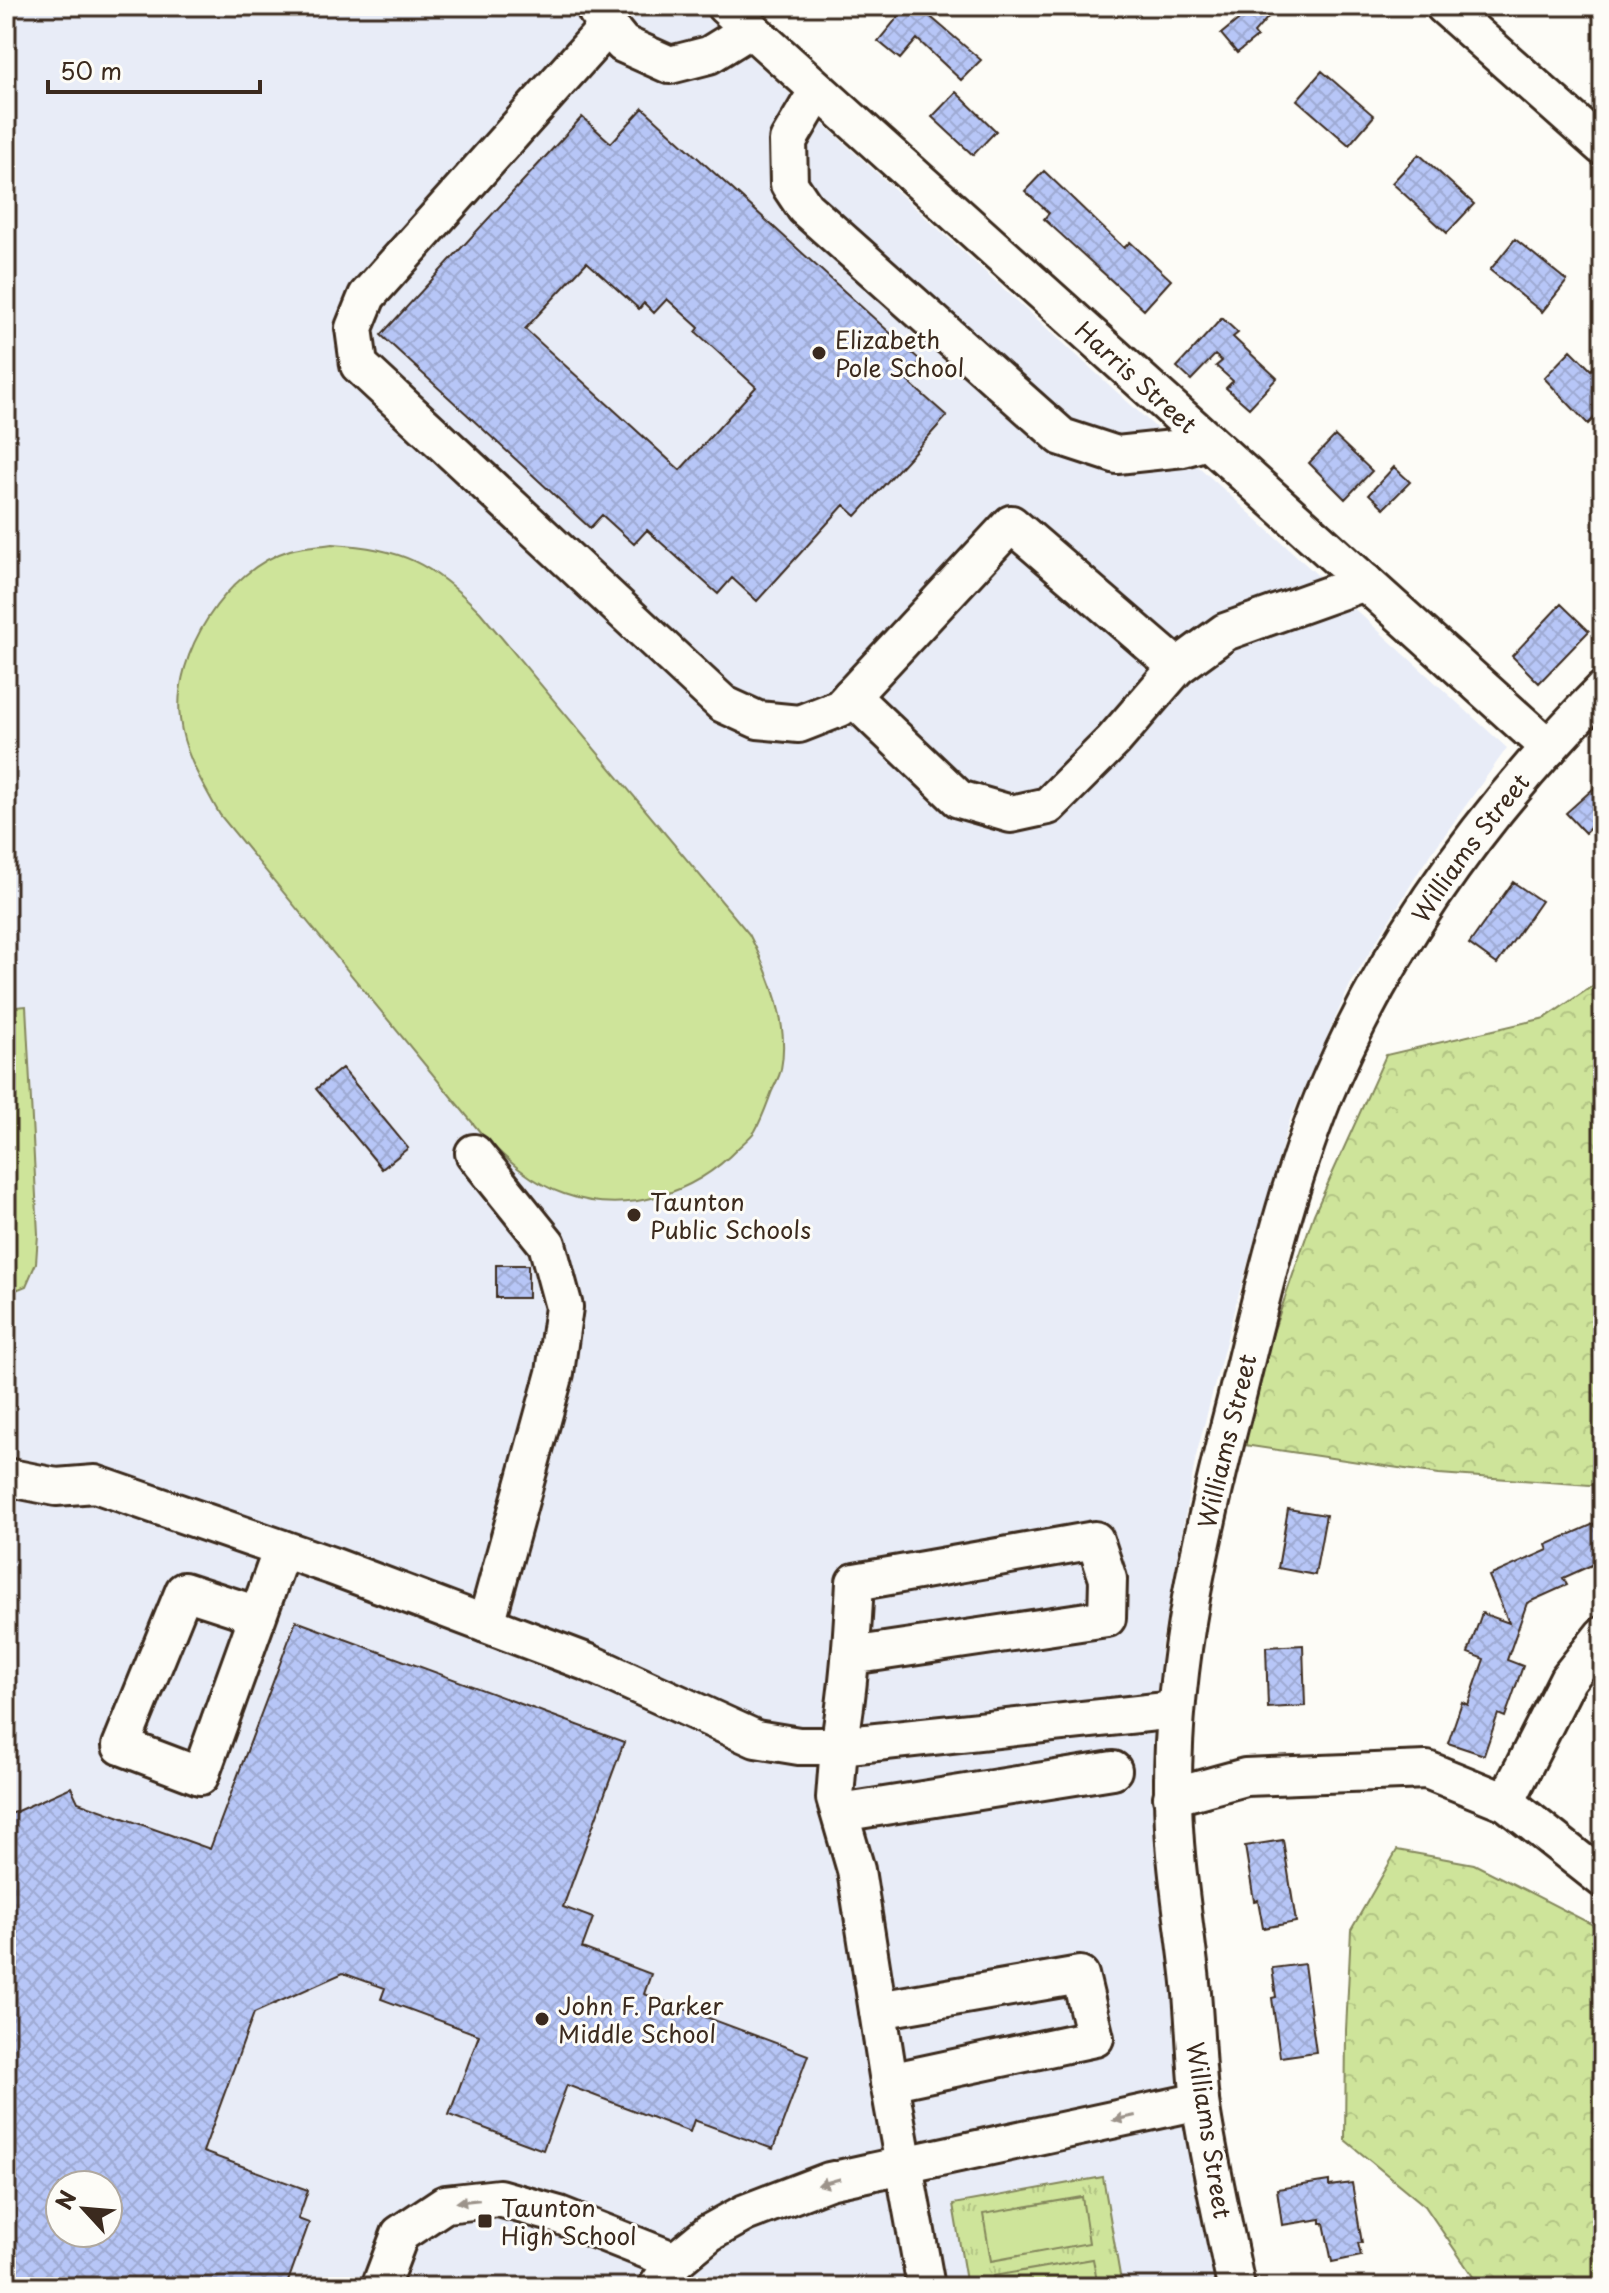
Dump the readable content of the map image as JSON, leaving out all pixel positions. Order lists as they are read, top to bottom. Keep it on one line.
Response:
{"streets":{"street":["Harris Street","Williams Street"]},"crossings":[["Harris Street","Williams Street"]],"places":{"other":["Elizabeth Pole School","Taunton Public Schools","John F. Parker Middle School"],"transit":["Taunton High School"]},"scale_bar":"50 m","north":"top left"}
